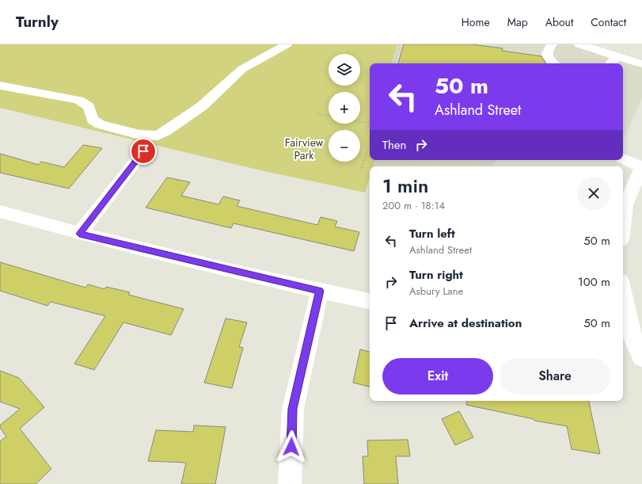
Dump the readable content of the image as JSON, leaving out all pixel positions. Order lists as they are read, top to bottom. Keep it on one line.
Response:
{"parks":["Fairview Park"],"page":{"header":"Turnly","nav":["Home","Map","About","Contact"],"map_buttons":["+","−"],"turn":["50 m","Ashland Street"],"then":"Then","heading":["1 min","200 m · 18:14"],"list":[{"name":"Turn left","note":"Ashland Street","value":"50 m"},{"name":"Turn right","note":"Asbury Lane","value":"100 m"},{"name":"Arrive at destination","value":"50 m"}],"buttons":["Exit","Share"]}}
